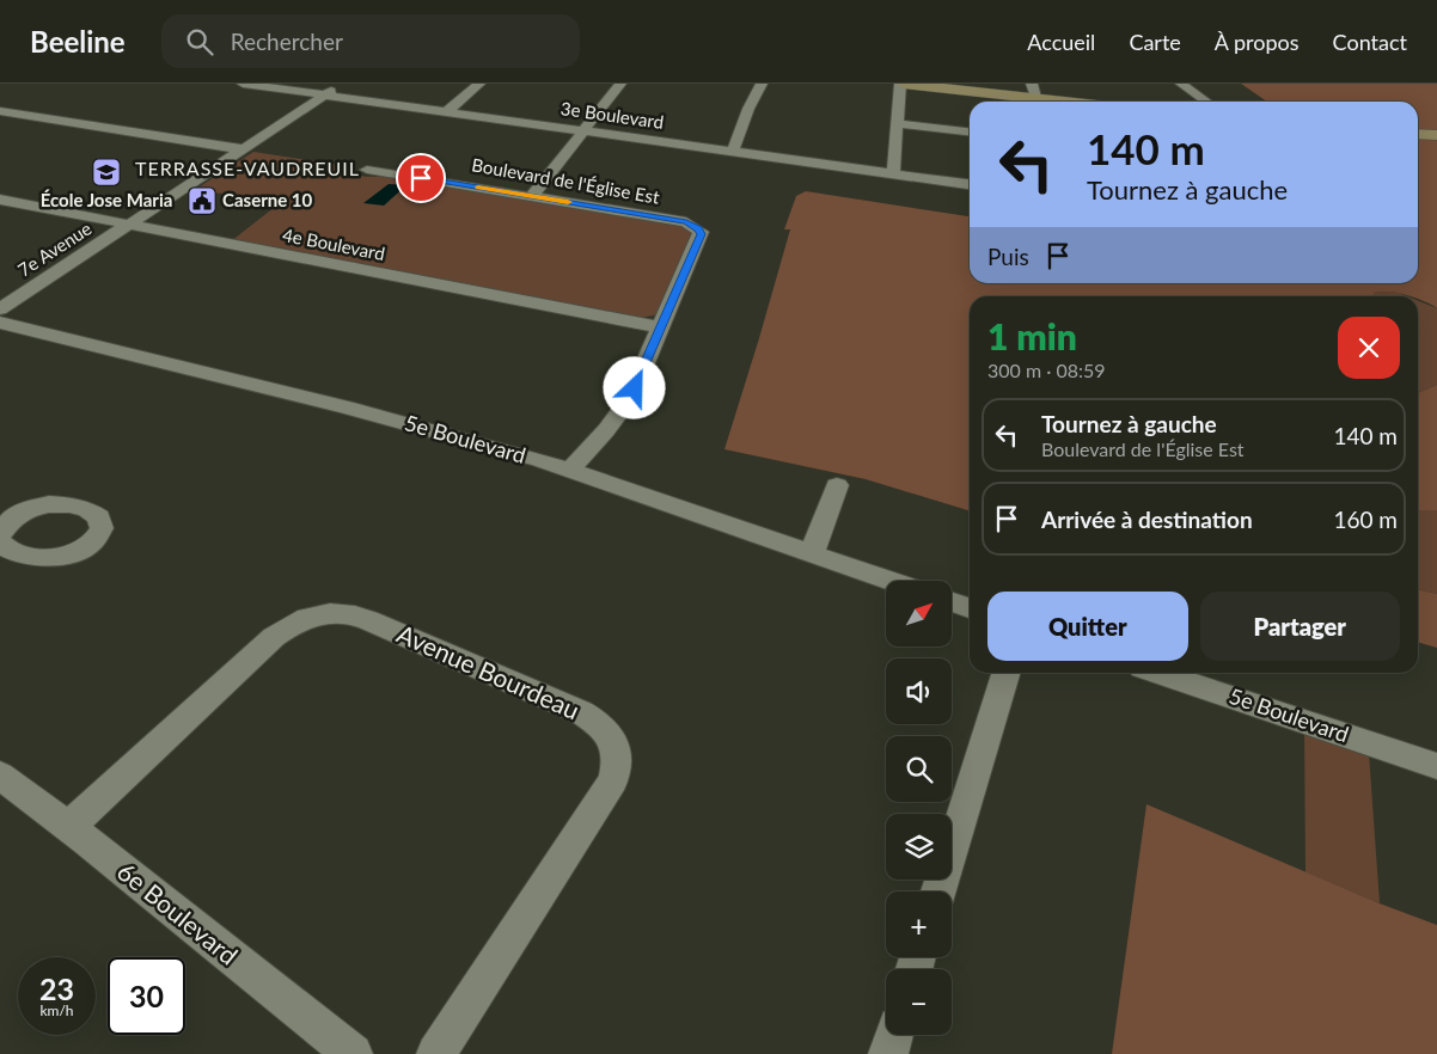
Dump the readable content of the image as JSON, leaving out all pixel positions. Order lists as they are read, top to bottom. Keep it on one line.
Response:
{"streets":{"street":["3e Boulevard","Boulevard de l'Église Est","4e Boulevard","7e Avenue","5e Boulevard","Avenue Bourdeau","6e Boulevard"]},"crossings":[["3e Boulevard","7e Avenue"],["Boulevard de l'Église Est","4e Boulevard"],["4e Boulevard","7e Avenue"],["Avenue Bourdeau","6e Boulevard"]],"districts":["TERRASSE-VAUDREUIL"],"places":{"school or university":["École Jose Maria"],"public building":["Caserne 10"]},"north":"top right","page":{"header":"Beeline","search":"Rechercher","nav":["Accueil","Carte","À propos","Contact"],"turn":["140 m","Tournez à gauche"],"then":"Puis","heading":["1 min","300 m · 08:59"],"list":[{"name":"Tournez à gauche","note":"Boulevard de l'Église Est","value":"140 m"},{"name":"Arrivée à destination","value":"160 m"}],"buttons":["Quitter","Partager"],"map_buttons":["+","−"],"speed":"23 km/h","limit":"30"}}
